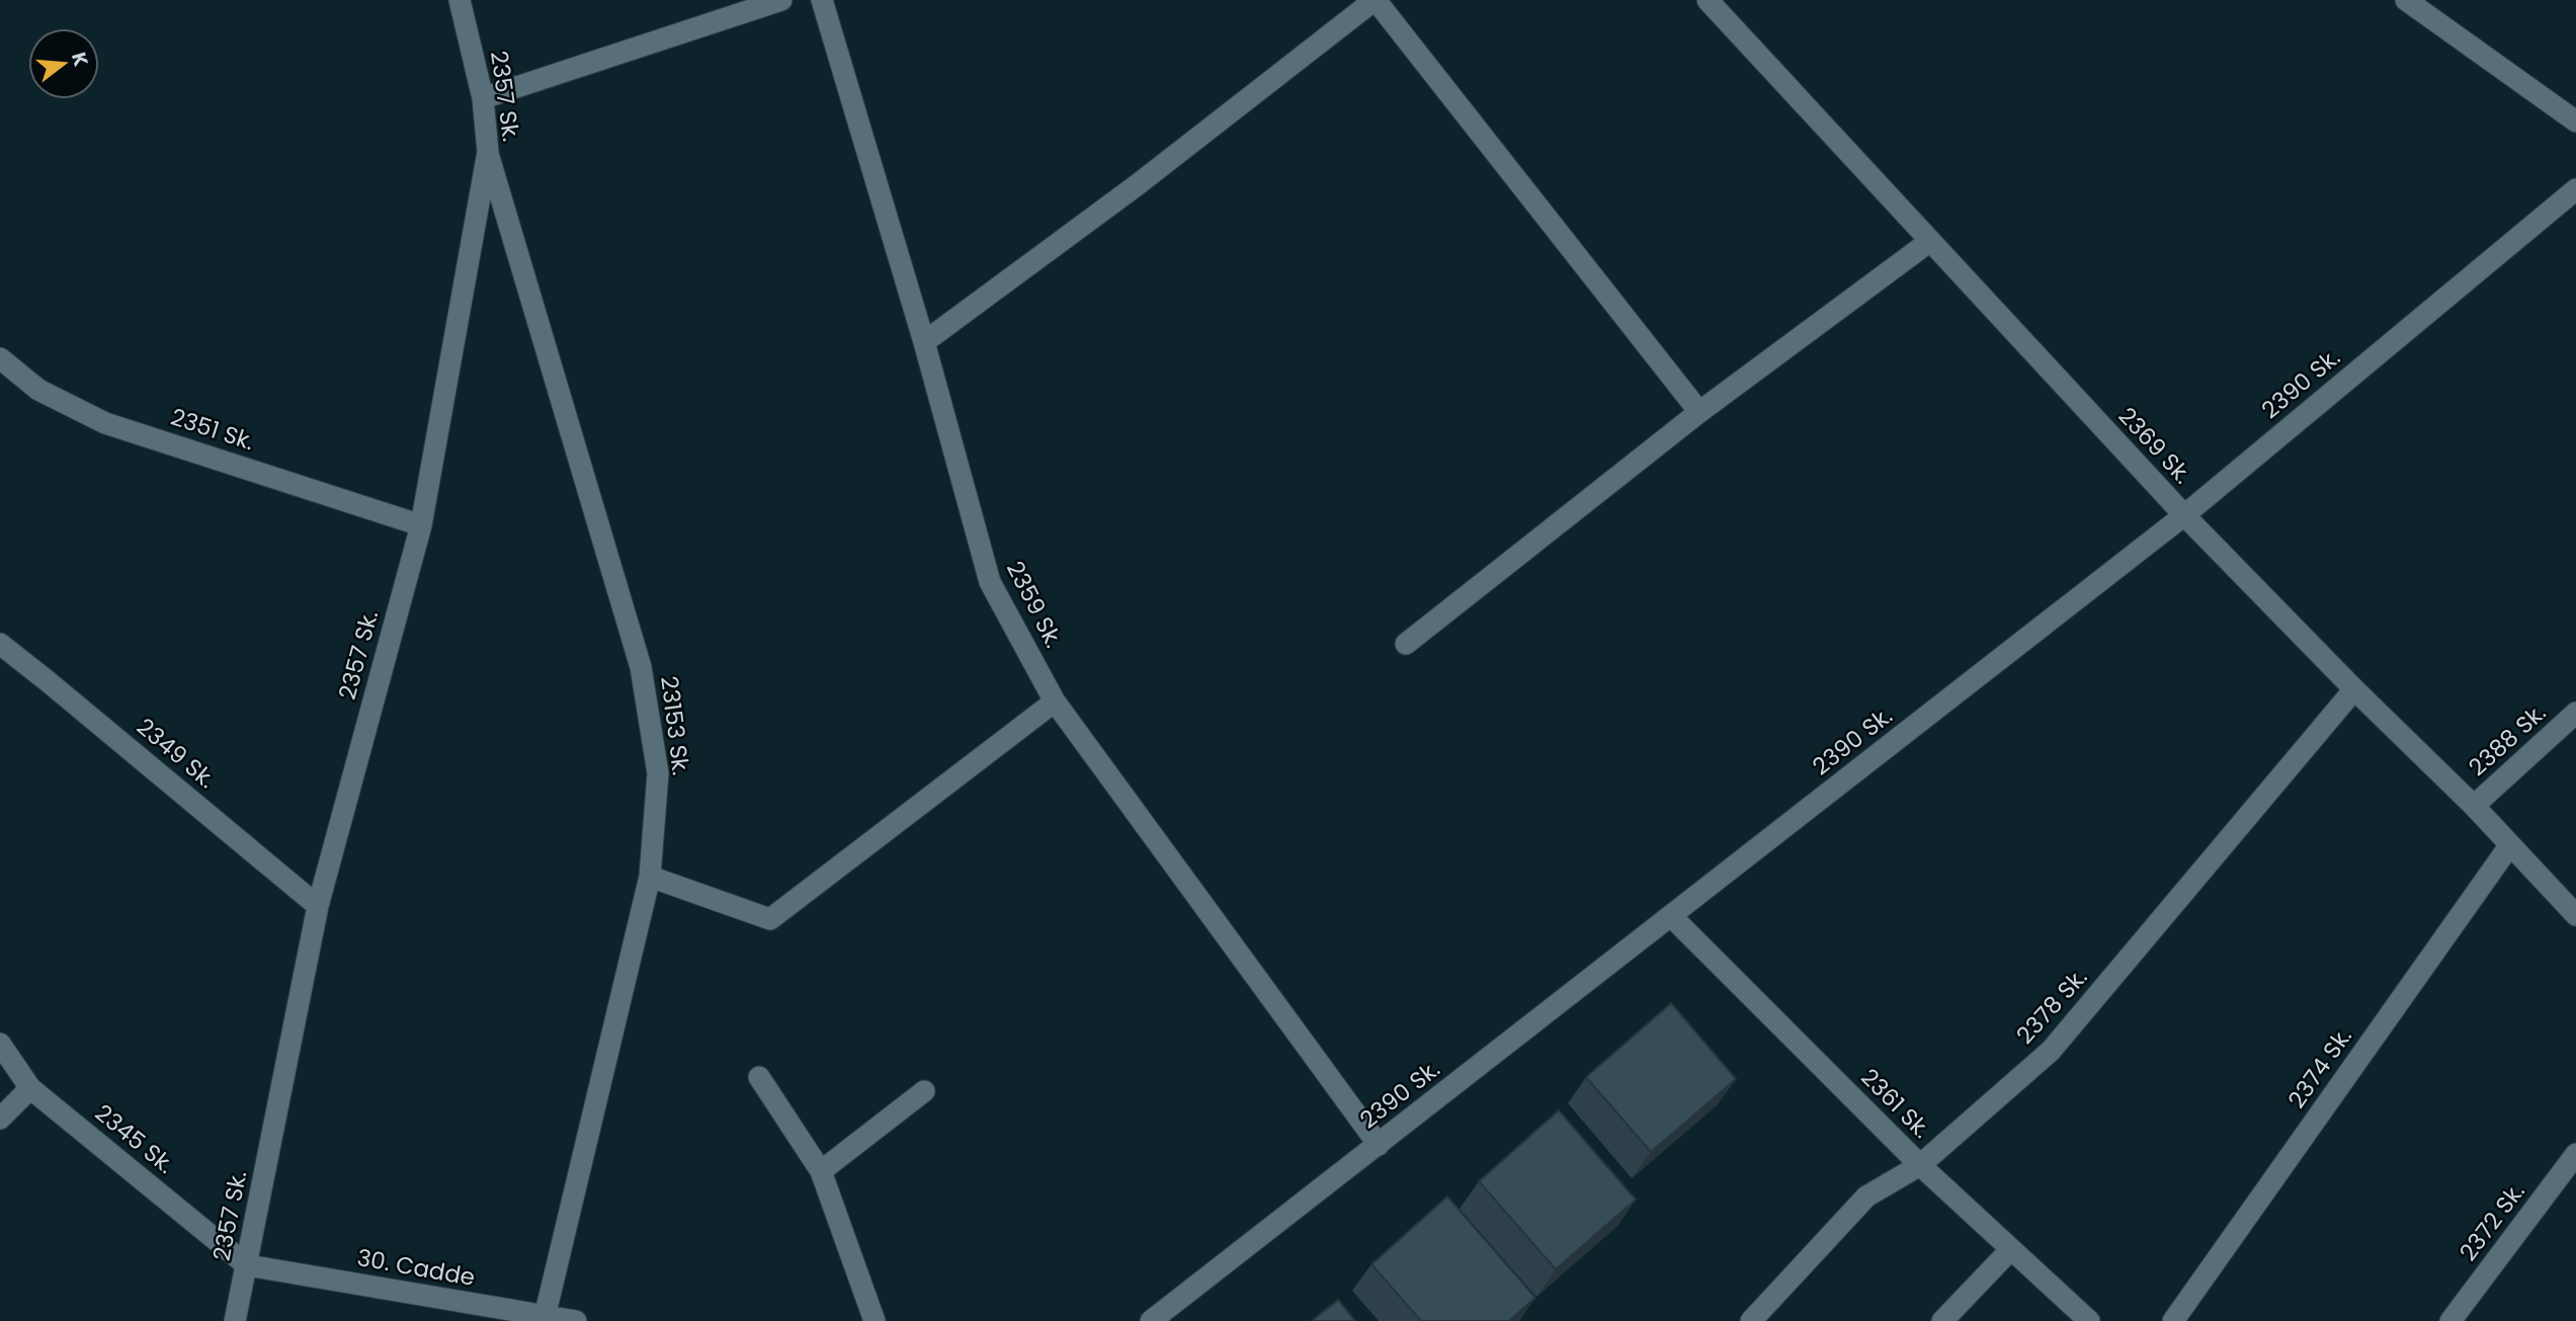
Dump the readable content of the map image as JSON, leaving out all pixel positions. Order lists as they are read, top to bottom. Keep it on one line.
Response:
{"streets":{"street":["2357 Sk.","2390 Sk.","2351 Sk.","2369 Sk.","2359 Sk.","23153 Sk.","2388 Sk.","2349 Sk.","2378 Sk.","2374 Sk.","2361 Sk.","2345 Sk.","2372 Sk.","30. Cadde"]},"crossings":[["2357 Sk.","2351 Sk."],["2357 Sk.","23153 Sk."],["2357 Sk.","2349 Sk."],["2357 Sk.","2345 Sk."],["2357 Sk.","30. Cadde"],["2390 Sk.","2369 Sk."],["2390 Sk.","2359 Sk."],["2390 Sk.","2361 Sk."],["2369 Sk.","2388 Sk."],["2369 Sk.","2378 Sk."],["2369 Sk.","2374 Sk."],["23153 Sk.","30. Cadde"],["2378 Sk.","2361 Sk."],["2345 Sk.","30. Cadde"]],"north":"right"}
